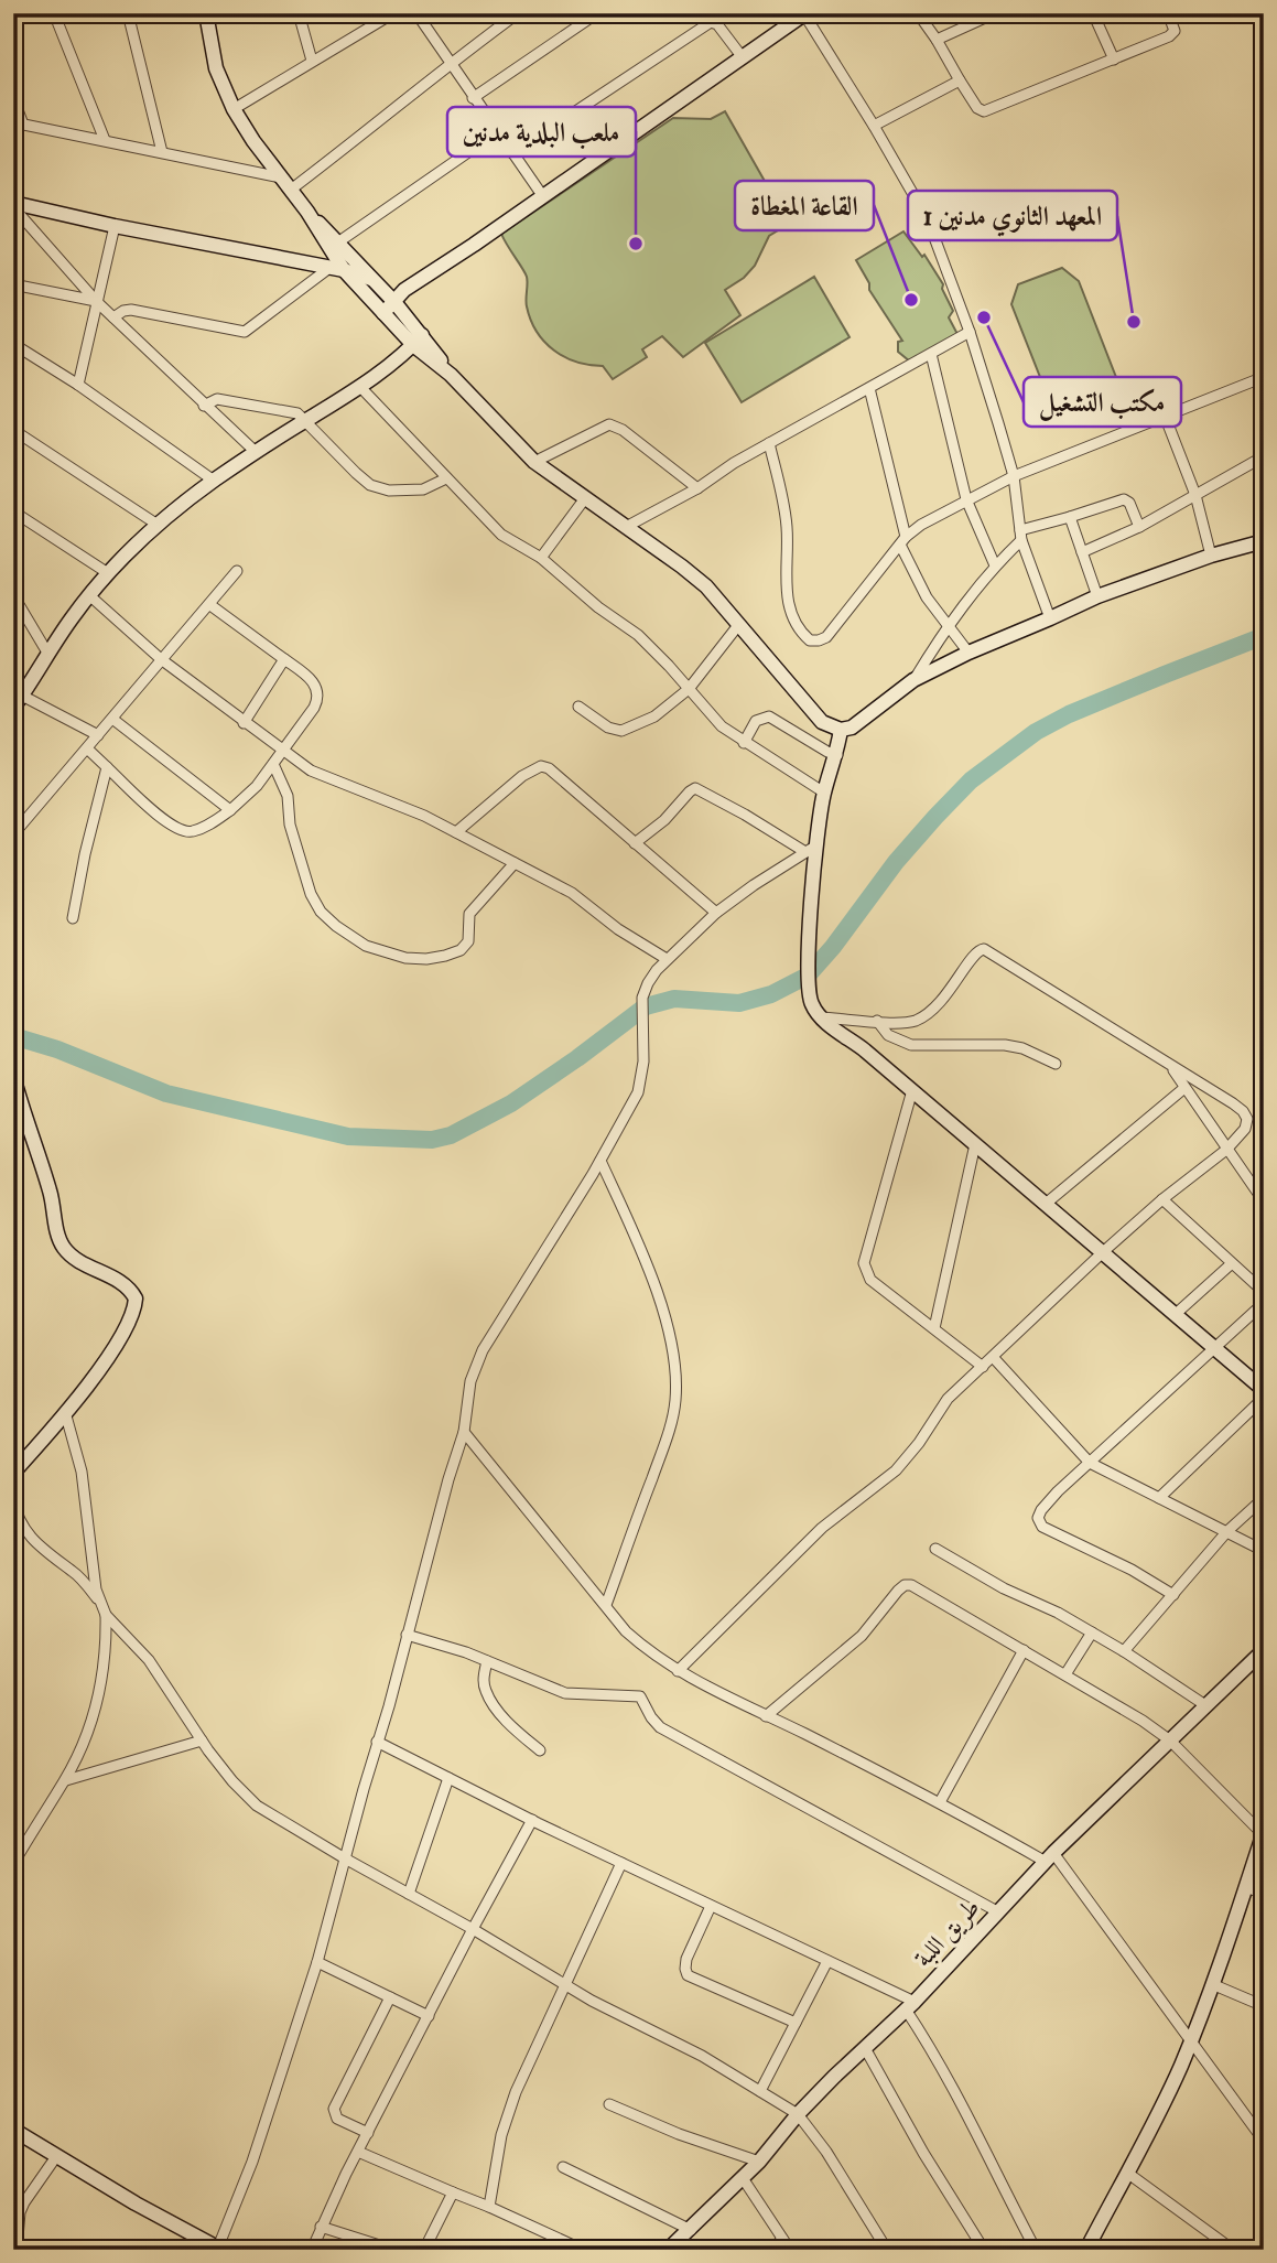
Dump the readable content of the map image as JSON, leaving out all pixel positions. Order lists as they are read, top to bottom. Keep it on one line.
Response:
{"streets":{"street":["طريق اللبة"]},"places":["ملعب البلدية مدنين","القاعة المغطاة","مكتب التشغيل","المعهد الثانوي مدنين 1"]}
